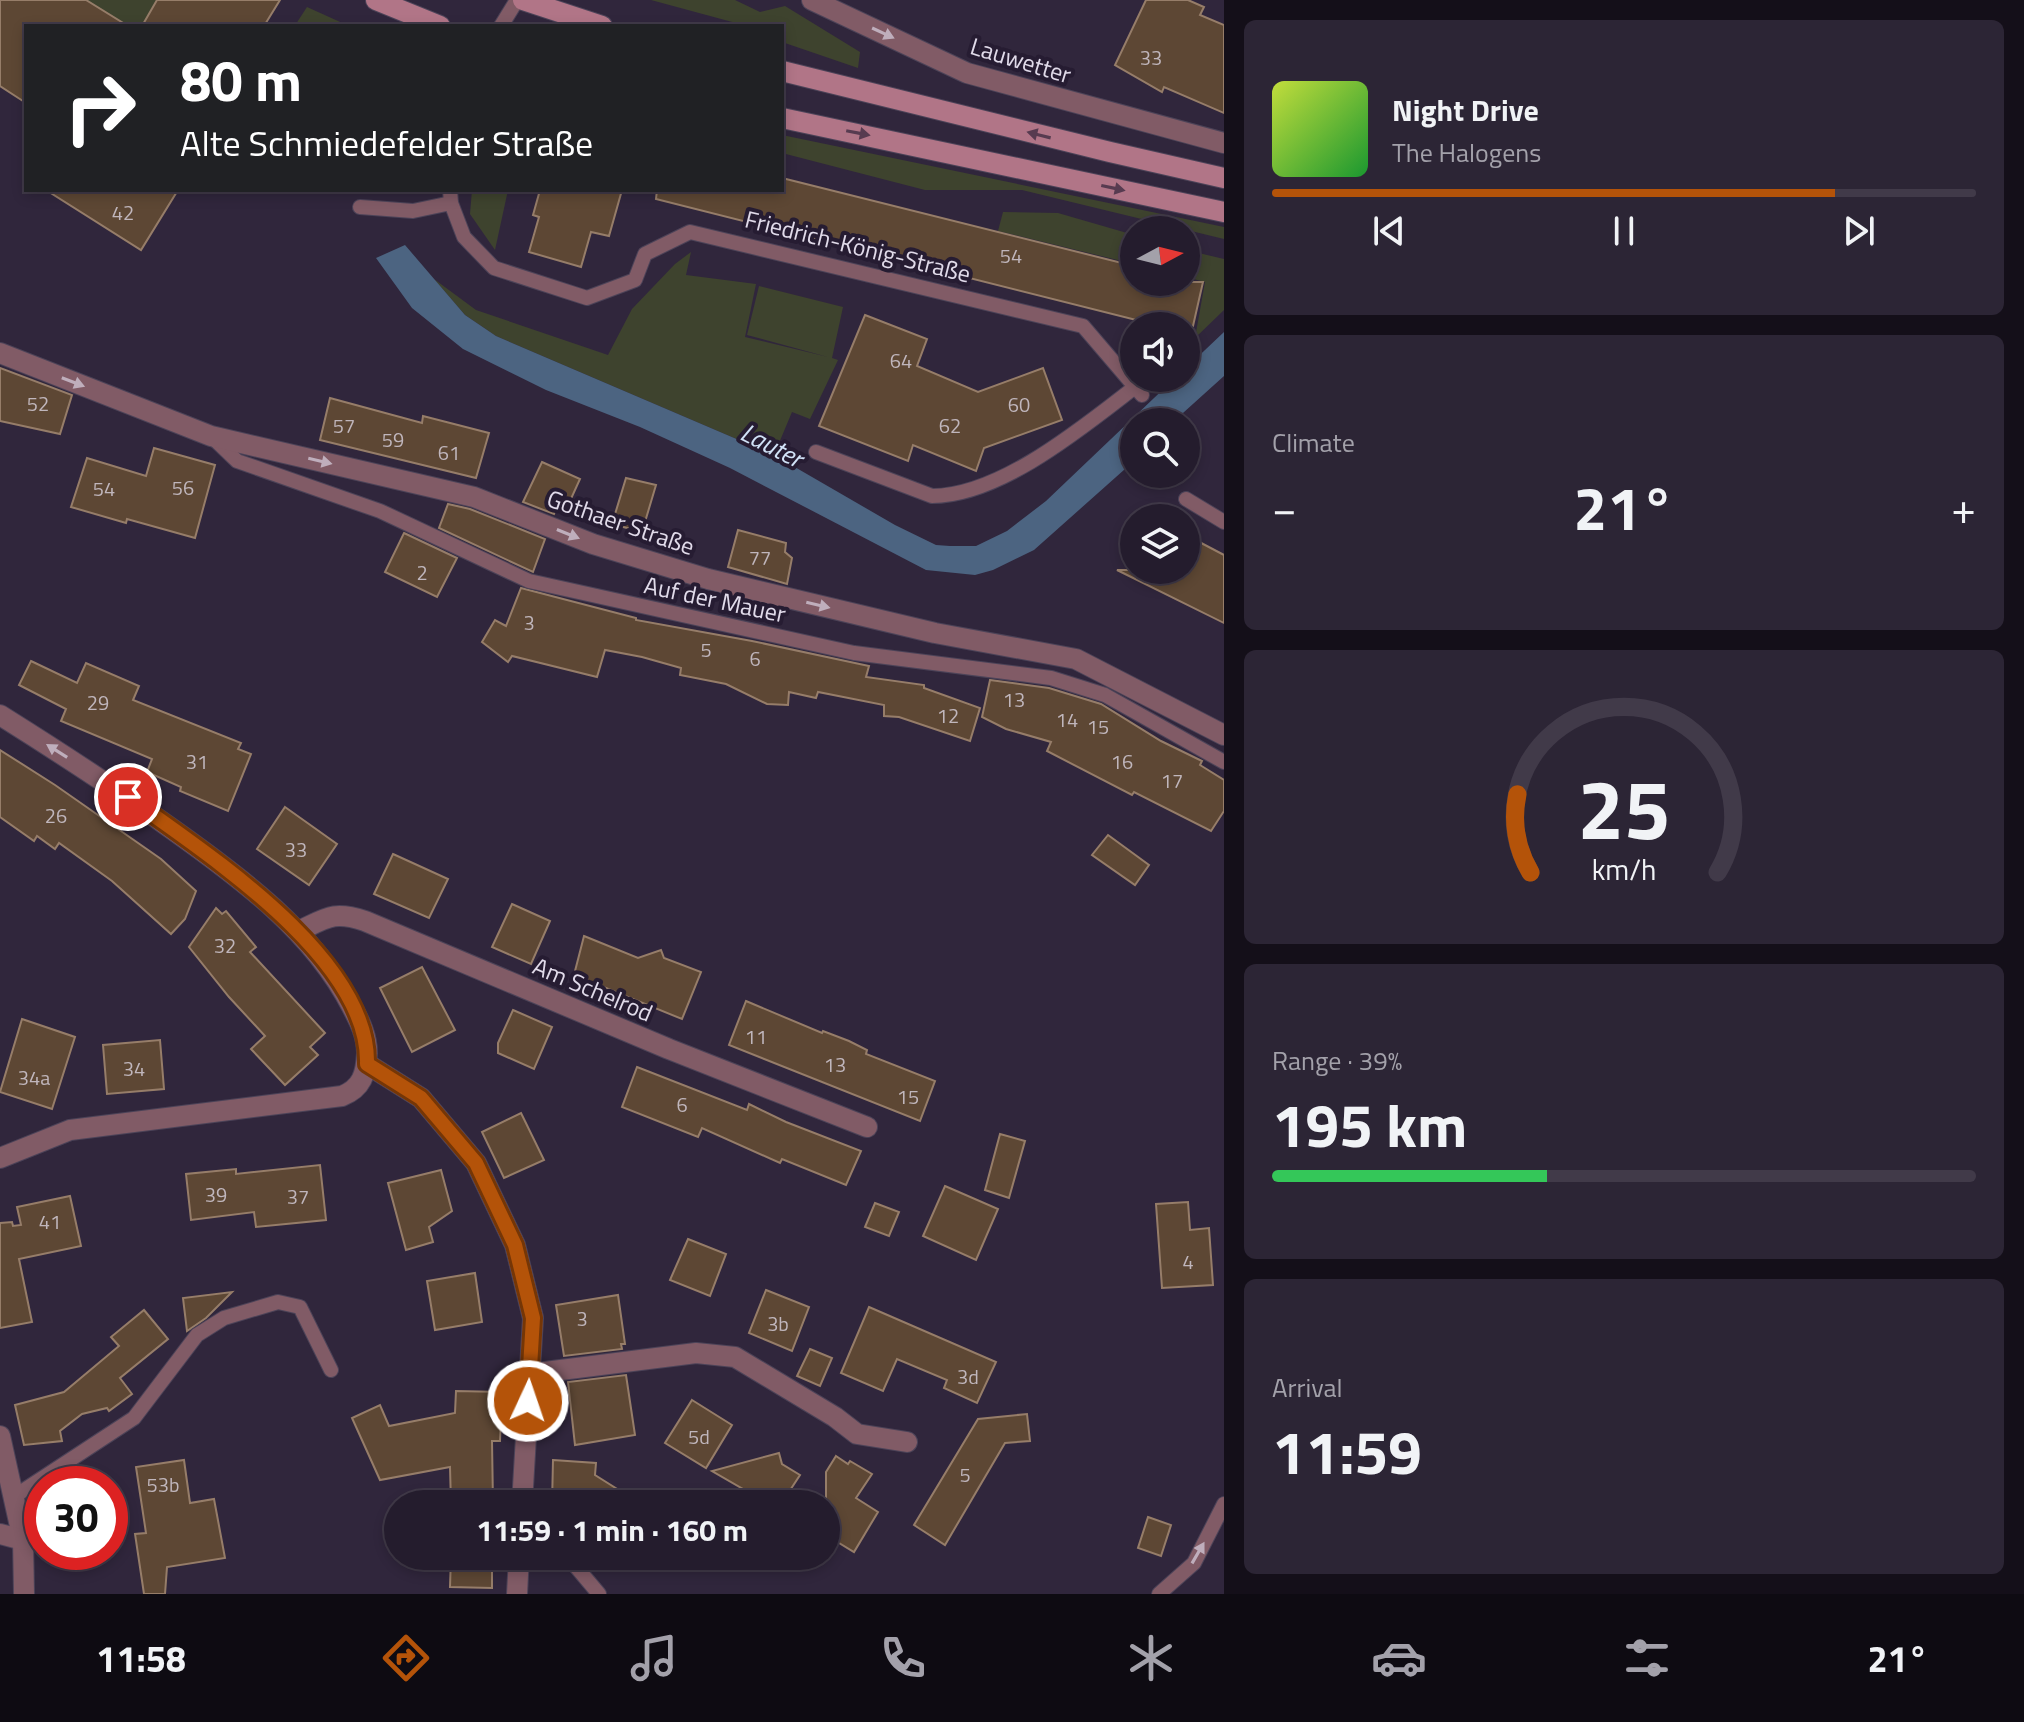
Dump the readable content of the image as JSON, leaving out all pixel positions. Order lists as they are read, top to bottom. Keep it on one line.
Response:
{"streets":{"street":["Lauwetter","Gothaer Straße","Am Schelrod"],"lane":["Friedrich-König-Straße","Auf der Mauer"]},"crossings":[["Gothaer Straße","Auf der Mauer"]],"one_way":["Lauwetter","Gothaer Straße"],"water":["Lauter"],"house_numbers":["33","42","54","64","52","60","57","62","59","61","56","54","77","2","3","5","6","13","29","12","14","15","31","16","17","26","33","32","11","13","34","34a","15","6","39","37","41","4","3","3b","3d","5d","5","53b"],"north":"right","page":{"turn":["80 m","Alte Schmiedefelder Straße"],"song":["Night Drive","The Halogens"],"tile":["Climate",["Range · 39%","195 km"],["Arrival","11:59"]],"heat":["−","21°","+"],"limit":"30","trip":"11:59 · 1 min · 160 m","tabs":["11:58","21°"],"gauge":["25","km/h"]}}
